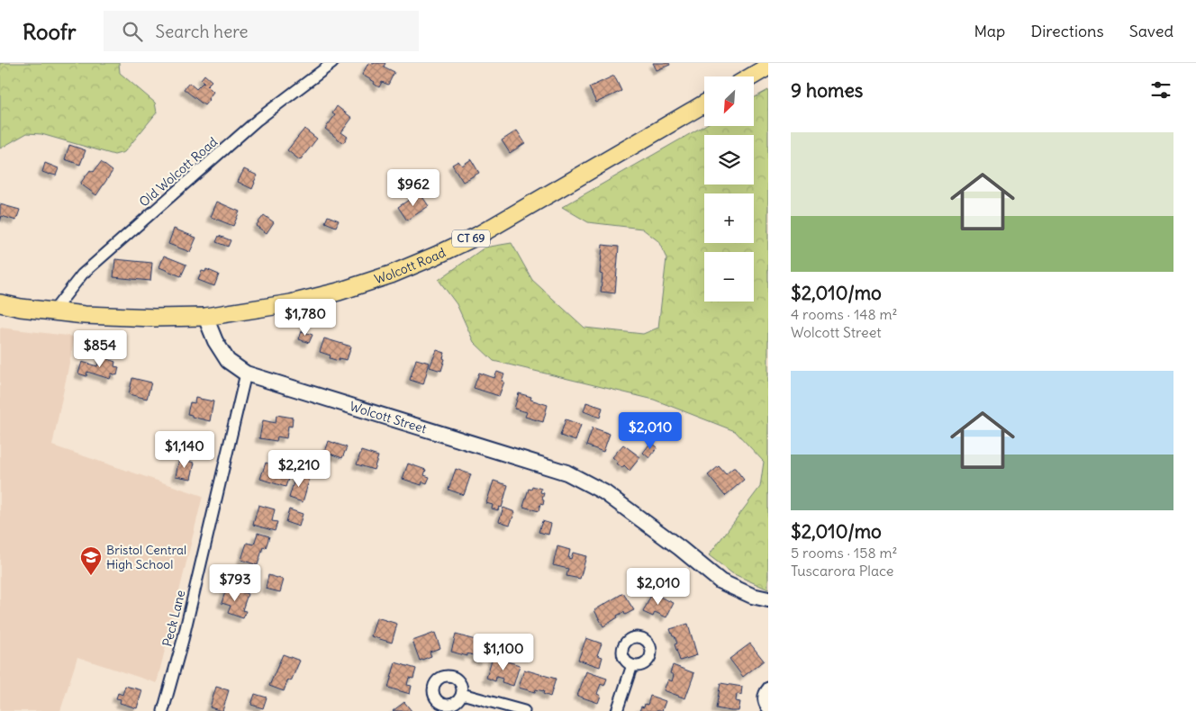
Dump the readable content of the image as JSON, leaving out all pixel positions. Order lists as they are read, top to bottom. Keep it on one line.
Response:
{"streets":{"main road":["CT 69","Wolcott Road","Wolcott Street"],"street":["Old Wolcott Road","Peck Lane"]},"crossings":[["Old Wolcott Road","CT 69"],["CT 69","Wolcott Road"],["CT 69","Wolcott Street"],["Wolcott Road","Wolcott Street"],["Wolcott Street","Peck Lane"]],"places":{"school or university":["Bristol Central High School"]},"north":"bottom left","page":{"header":"Roofr","search":"Search here","nav":["Map","Directions","Saved"],"heading":"9 homes","map_buttons":["+","−"],"list":[{"name":"$2,010/mo","note":"4 rooms · 148 m² · Wolcott Street"},{"name":"$2,010/mo","note":"5 rooms · 158 m² · Tuscarora Place"}],"price":["$962","$1,780","$854","$2,010","$1,140","$2,210","$793","$2,010","$1,100"]}}
